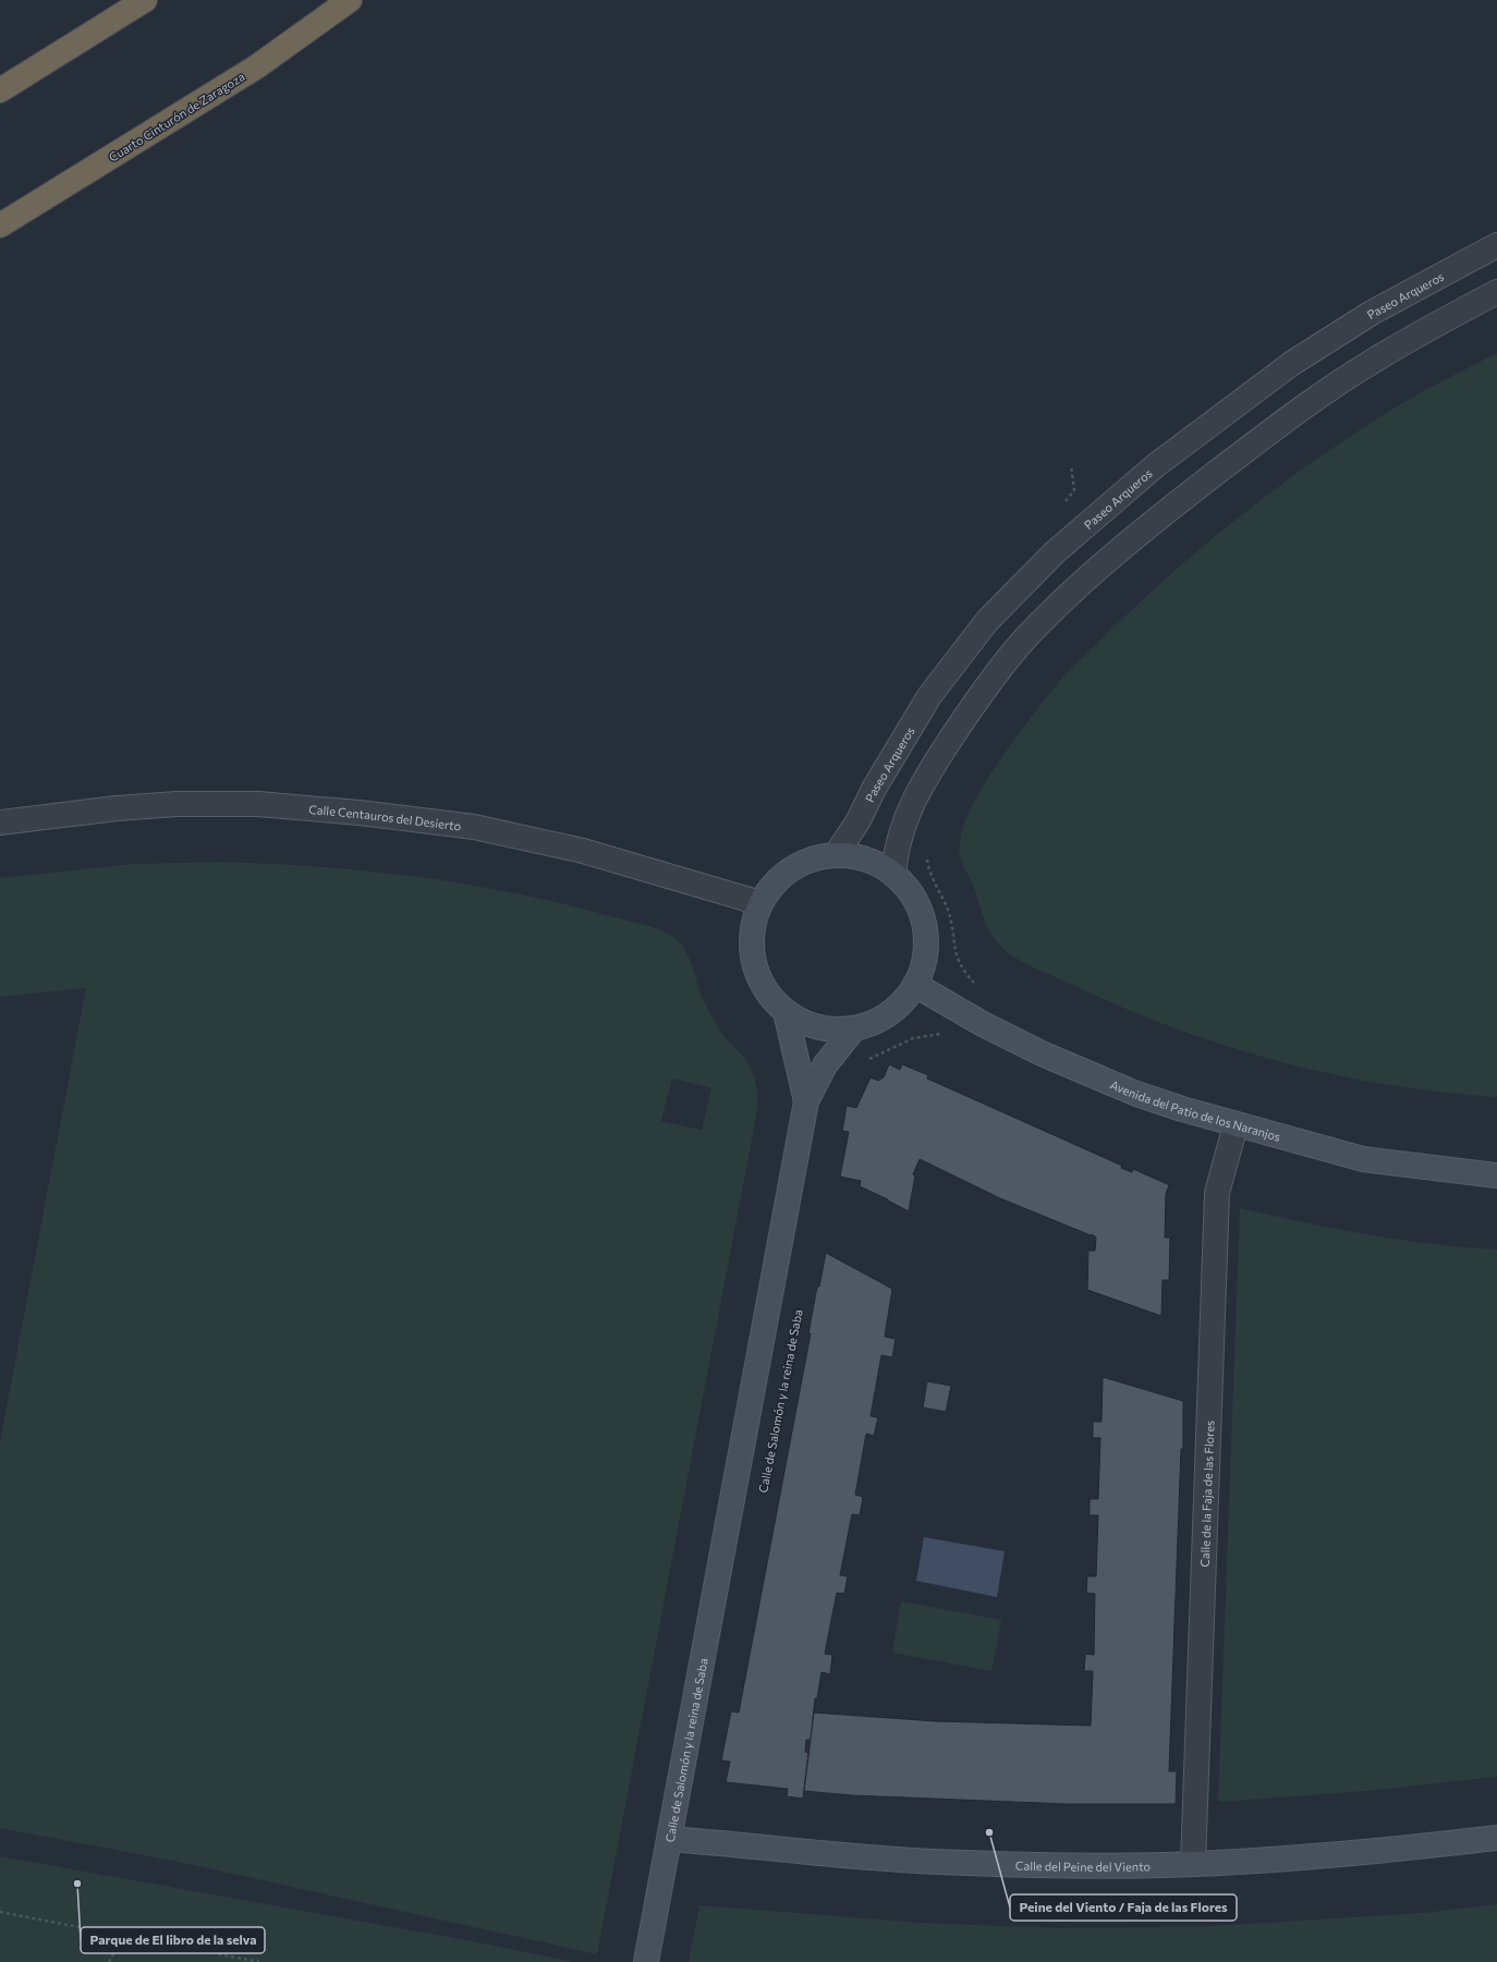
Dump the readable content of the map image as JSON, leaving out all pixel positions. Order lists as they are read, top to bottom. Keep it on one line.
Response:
{"streets":{"highway":["Cuarto Cinturón de Zaragoza"],"street":["Paseo Arqueros","Calle Centauros del Desierto","Avenida del Patio de los Naranjos","Calle de Salomón y la reina de Saba","Calle de la Faja de las Flores","Calle del Peine del Viento"]},"crossings":[["Avenida del Patio de los Naranjos","Calle de la Faja de las Flores"],["Calle de Salomón y la reina de Saba","Calle del Peine del Viento"],["Calle de la Faja de las Flores","Calle del Peine del Viento"]],"places":["Peine del Viento / Faja de las Flores","Parque de El libro de la selva"]}
